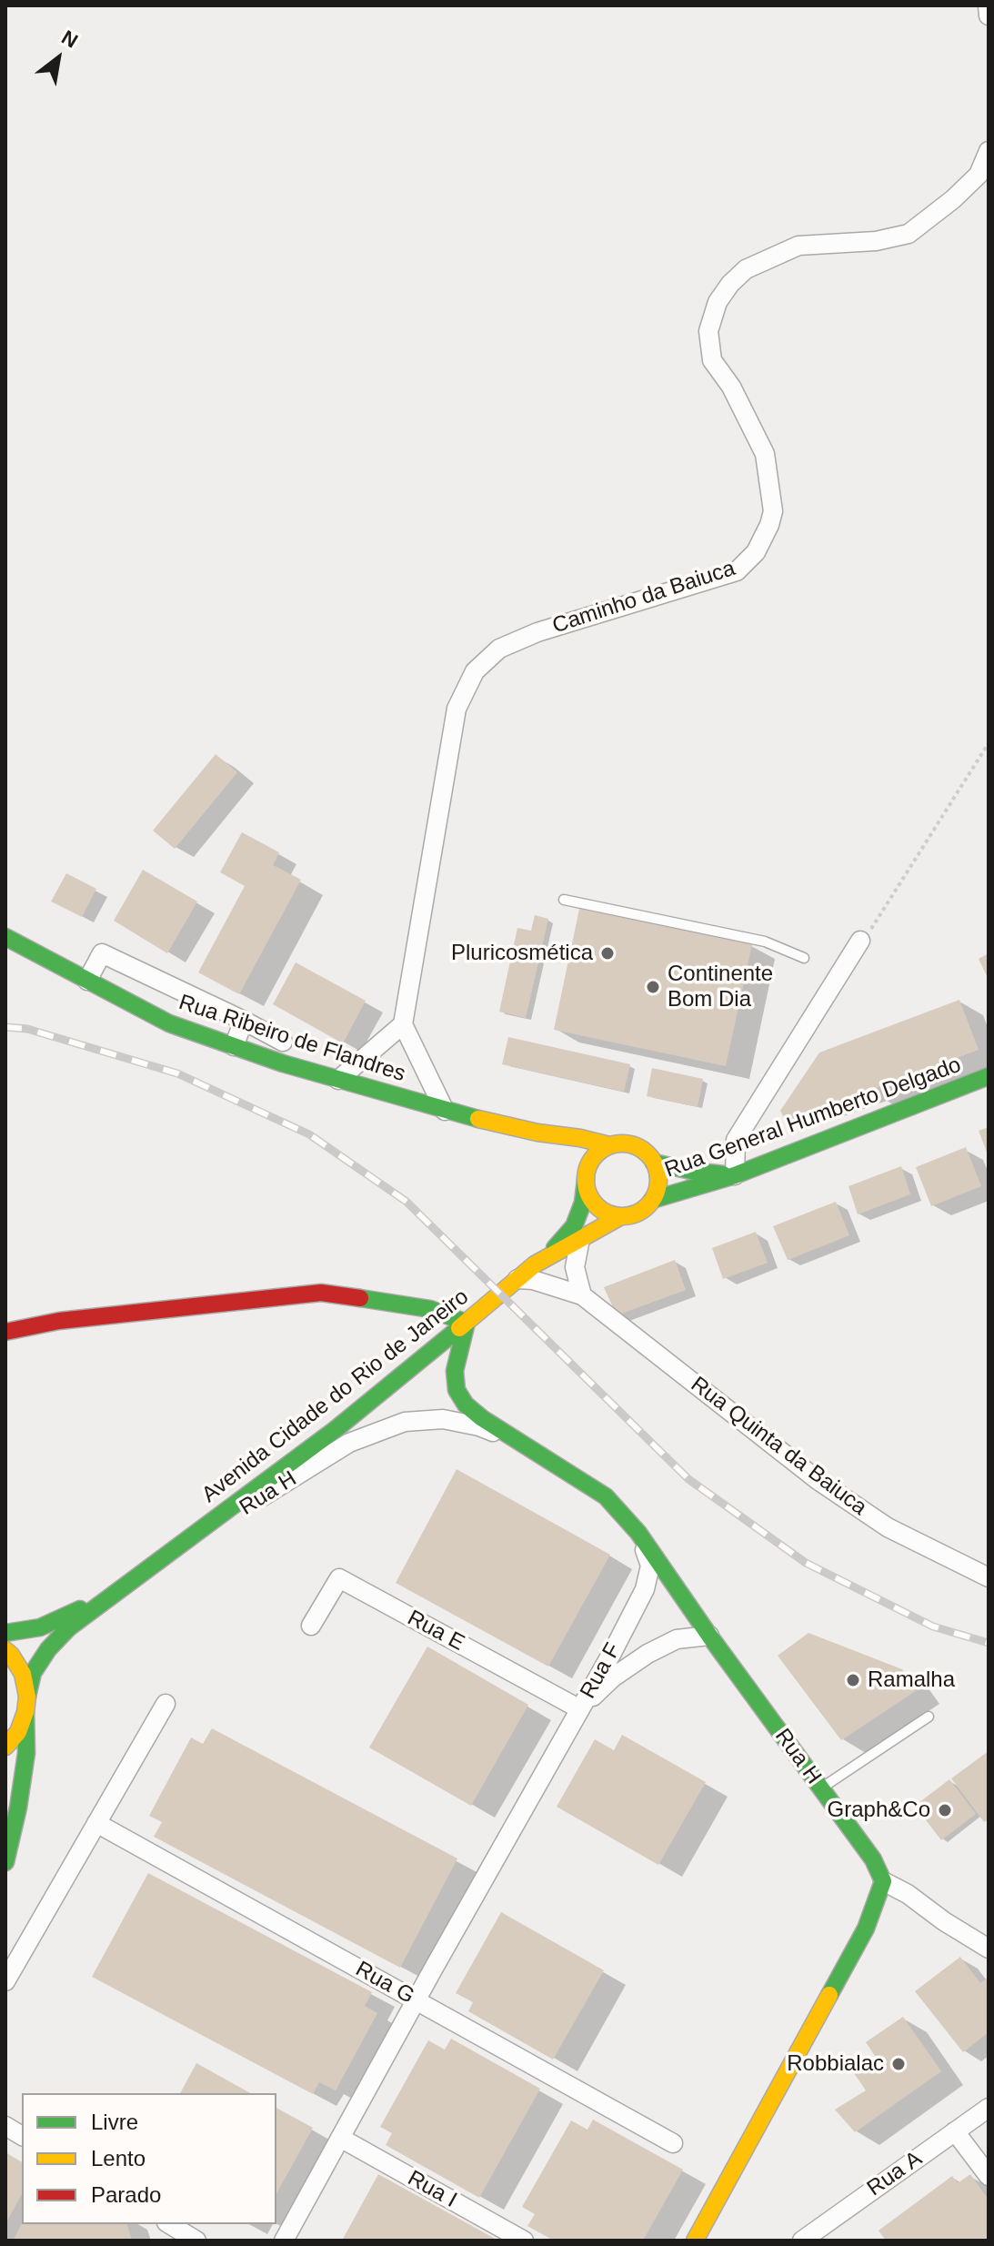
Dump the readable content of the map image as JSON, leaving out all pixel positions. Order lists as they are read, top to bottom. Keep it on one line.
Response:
{"streets":{"main road":["Rua Ribeiro de Flandres","Rua General Humberto Delgado","Avenida Cidade do Rio de Janeiro","Rua H"],"street":["Caminho da Baiuca","Rua Quinta da Baiuca","Rua E","Rua F","Rua G","Rua A","Rua I"]},"crossings":[["Rua Ribeiro de Flandres","Rua General Humberto Delgado"],["Avenida Cidade do Rio de Janeiro","Rua Quinta da Baiuca"],["Avenida Cidade do Rio de Janeiro","Rua H"],["Rua H","Rua F"],["Rua E","Rua F"]],"places":["Pluricosmética","Continente Bom Dia","Ramalha","Graph&Co","Robbialac"],"legend":["Livre","Lento","Parado"],"north":"top right"}
